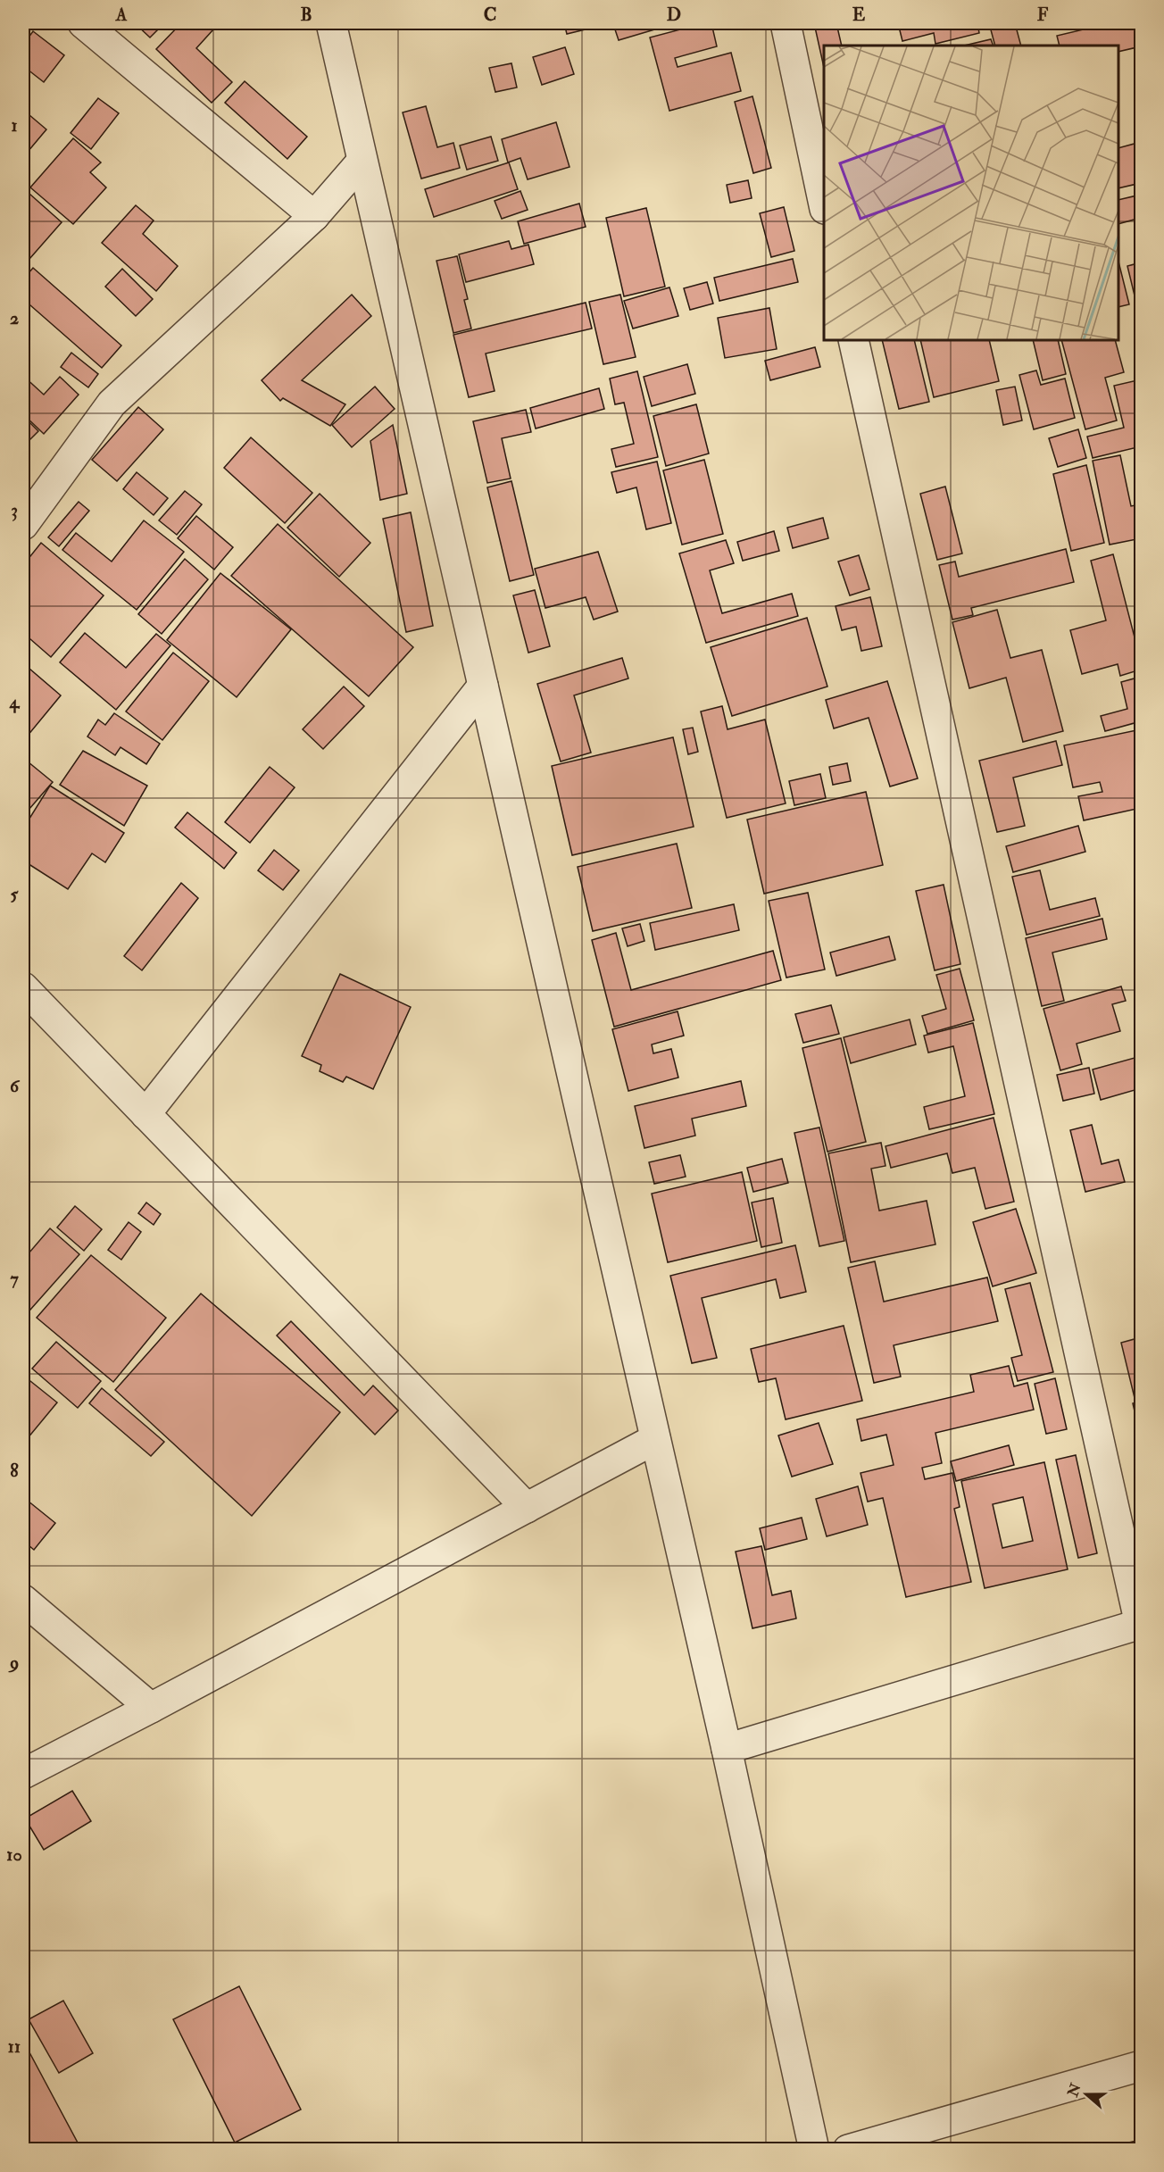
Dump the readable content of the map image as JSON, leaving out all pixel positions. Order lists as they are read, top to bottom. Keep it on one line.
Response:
{"north":"left","grid":{"columns":["A","B","C","D","E","F"],"rows":["1","2","3","4","5","6","7","8","9","10","11"]}}
